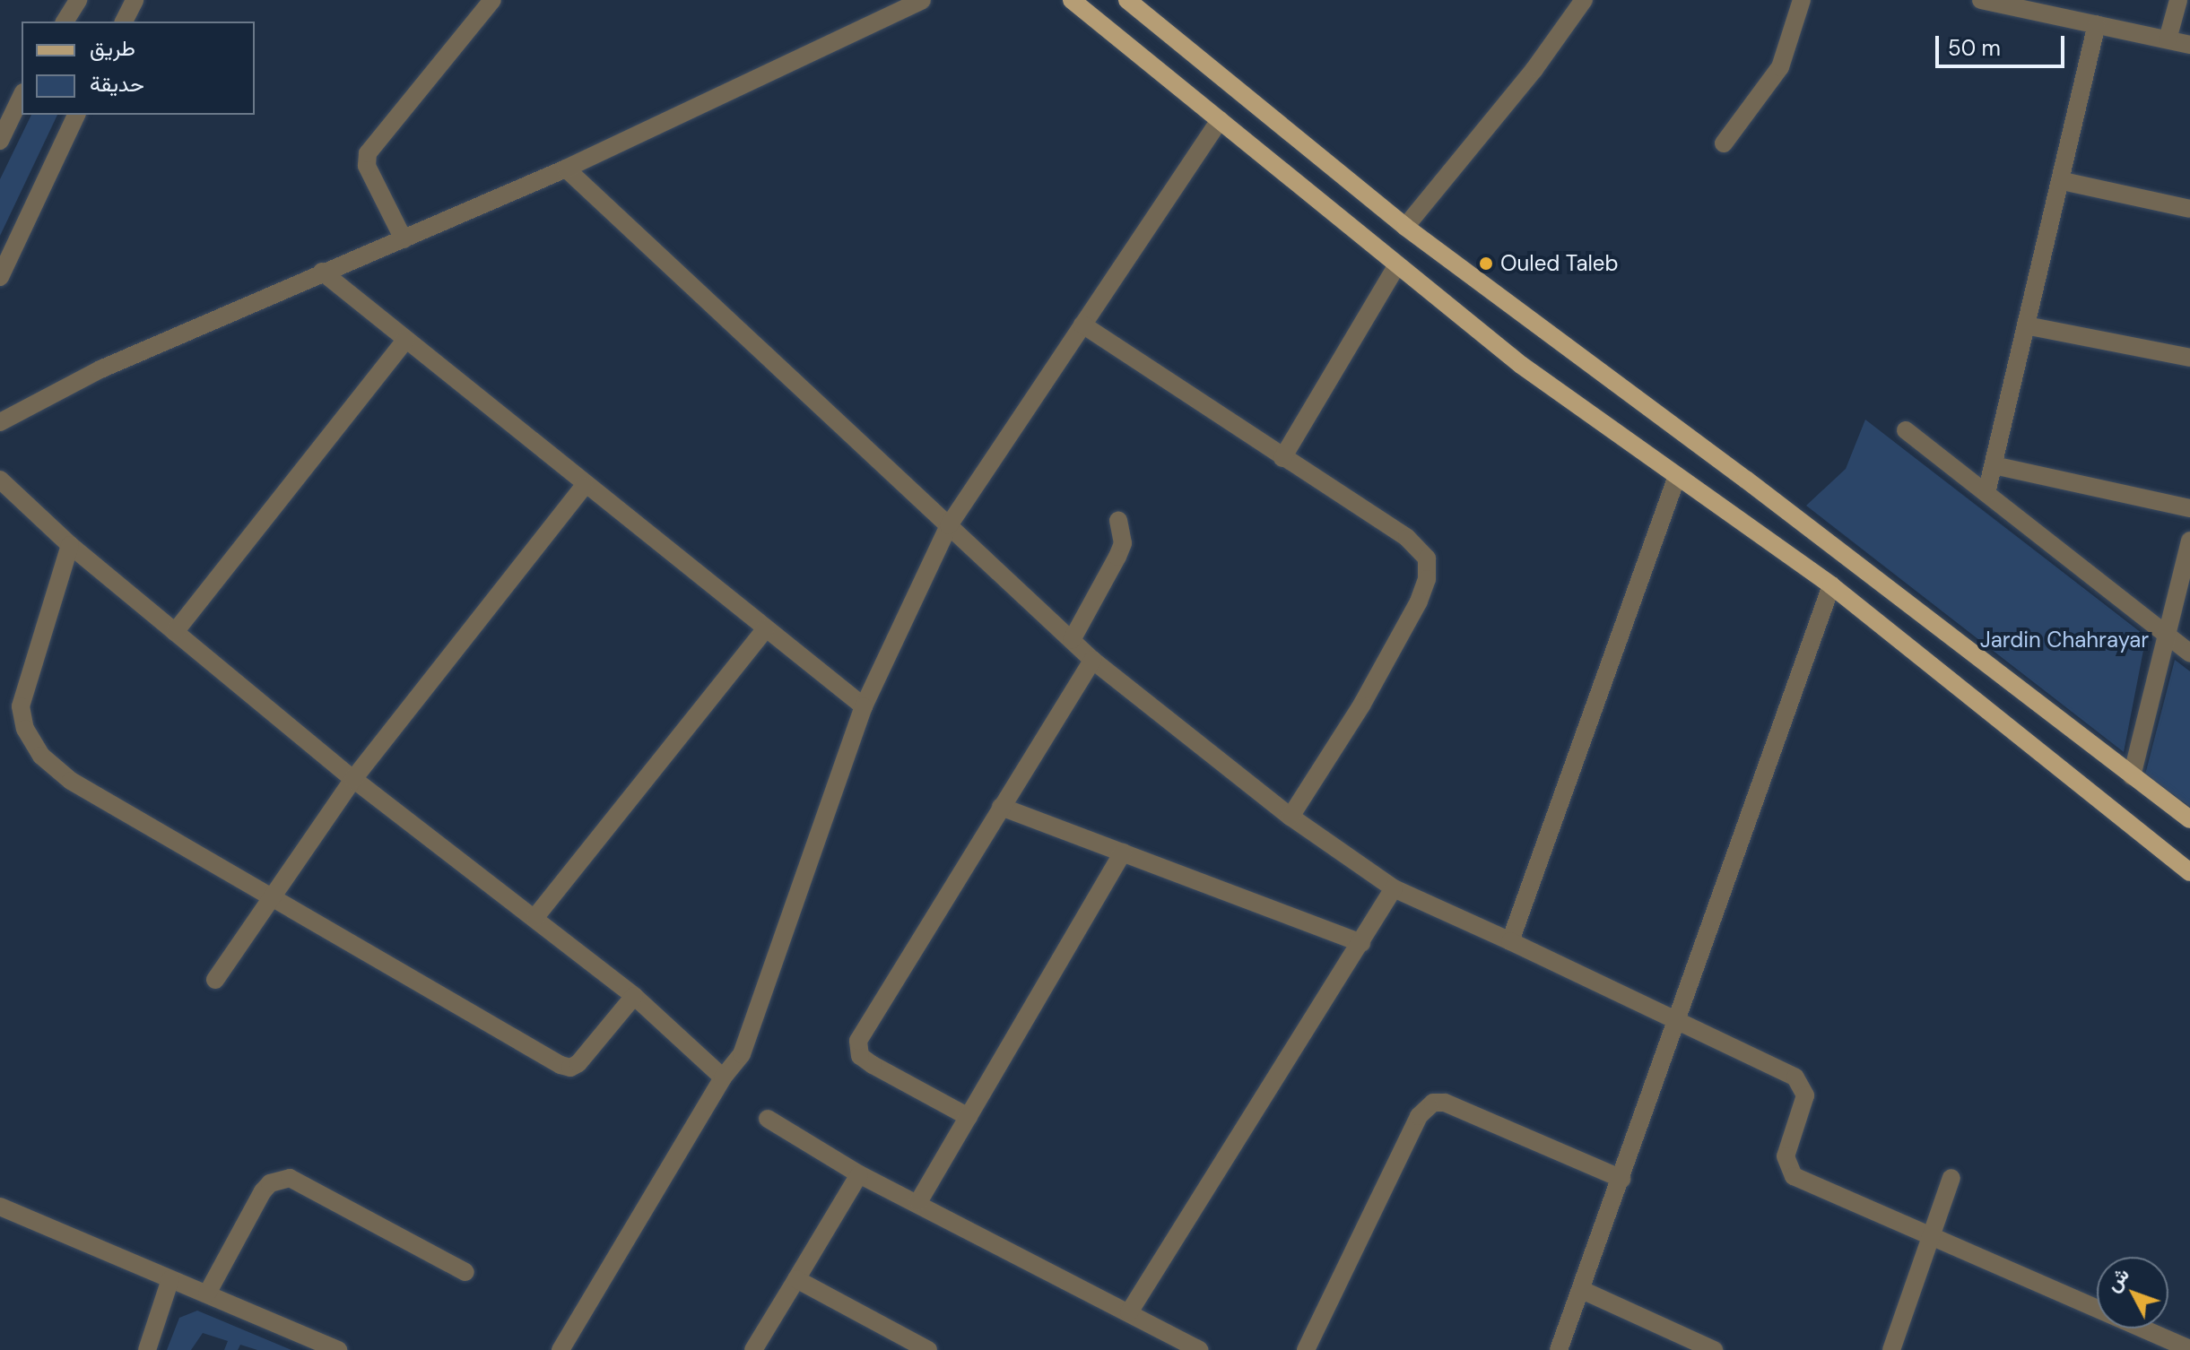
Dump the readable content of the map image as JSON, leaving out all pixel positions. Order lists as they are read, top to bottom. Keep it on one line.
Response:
{"parks":["Jardin Chahrayar"],"places":["Ouled Taleb"],"legend":["طريق","حديقة"],"scale_bar":"50 m","north":"top left"}
